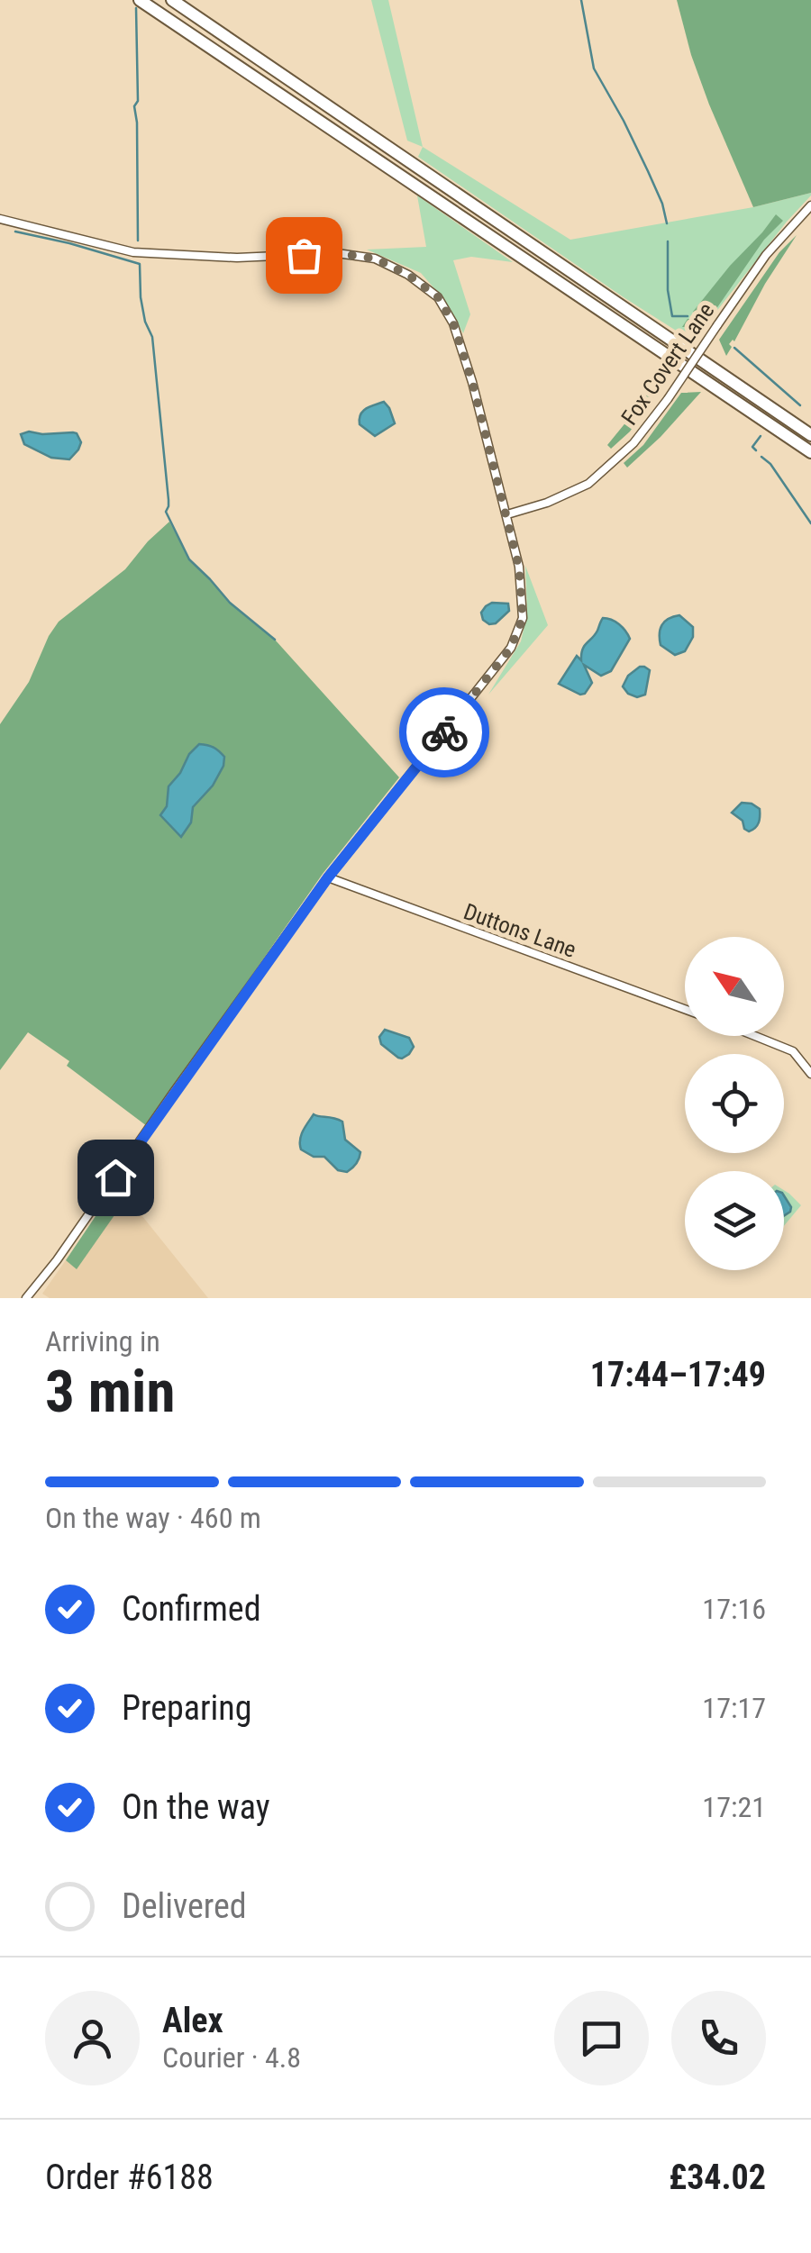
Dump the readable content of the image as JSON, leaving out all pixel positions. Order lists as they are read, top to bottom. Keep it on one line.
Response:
{"streets":{"street":["Fox Covert Lane","Duttons Lane"]},"north":"top left","page":{"heading":["3 min","Arriving in","17:44–17:49"],"panel":["Alex","Courier · 4.8","Order #6188","£34.02"],"bar":"On the way · 460 m","list":[["Confirmed","17:16"],["Preparing","17:17"],["On the way","17:21"],"Delivered"]}}
